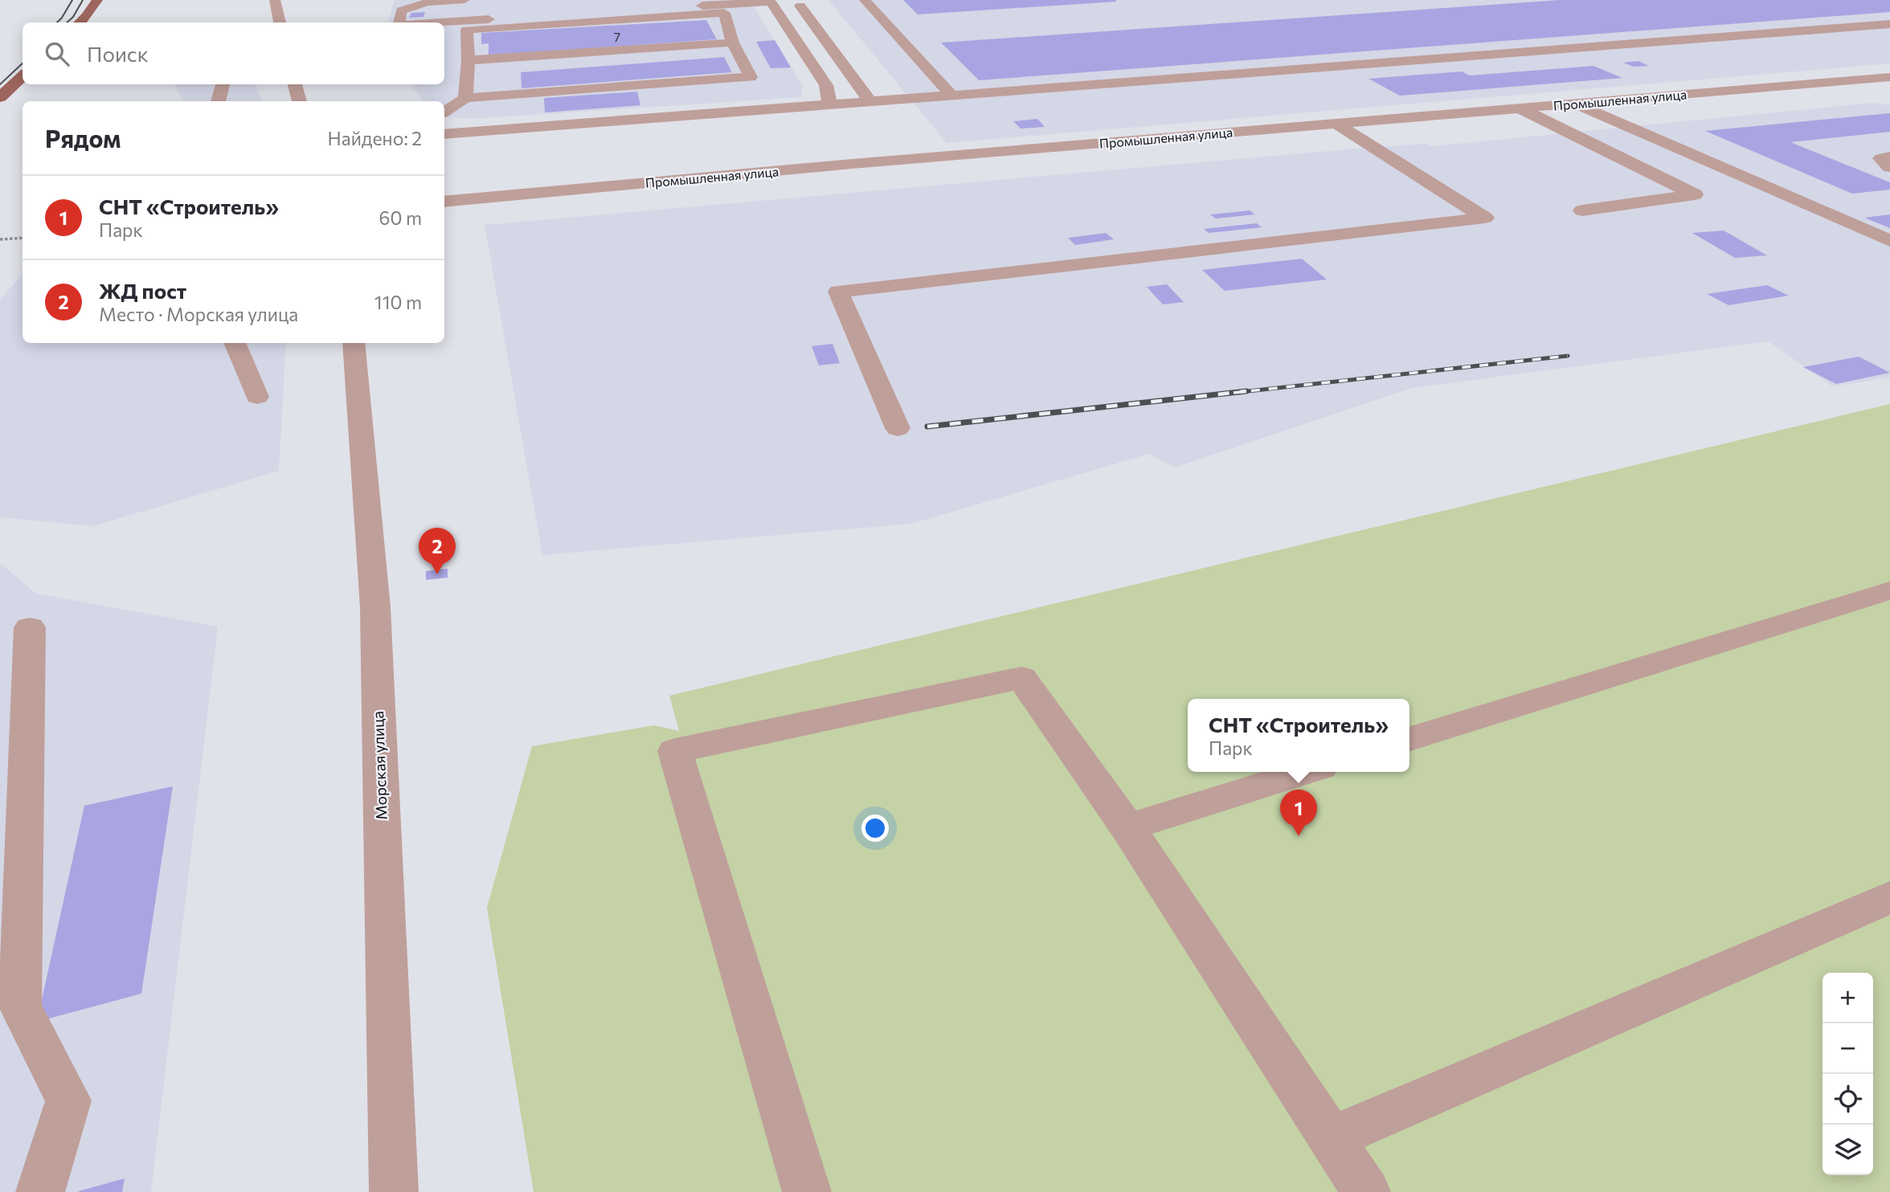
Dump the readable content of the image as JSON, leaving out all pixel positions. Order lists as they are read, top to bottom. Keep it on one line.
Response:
{"streets":{"street":["Промышленная улица","Морская улица"]},"house_numbers":["7"],"page":{"search":"Поиск","heading":["Рядом","Найдено: 2"],"list":[{"mark":"1","name":"СНТ «Строитель»","note":"Парк","value":"60 m"},{"mark":"2","name":"ЖД пост","note":"Место · Морская улица","value":"110 m"}],"pins":["2","1"],"popup":["СНТ «Строитель»","Парк"],"map_buttons":["+","−"]}}
